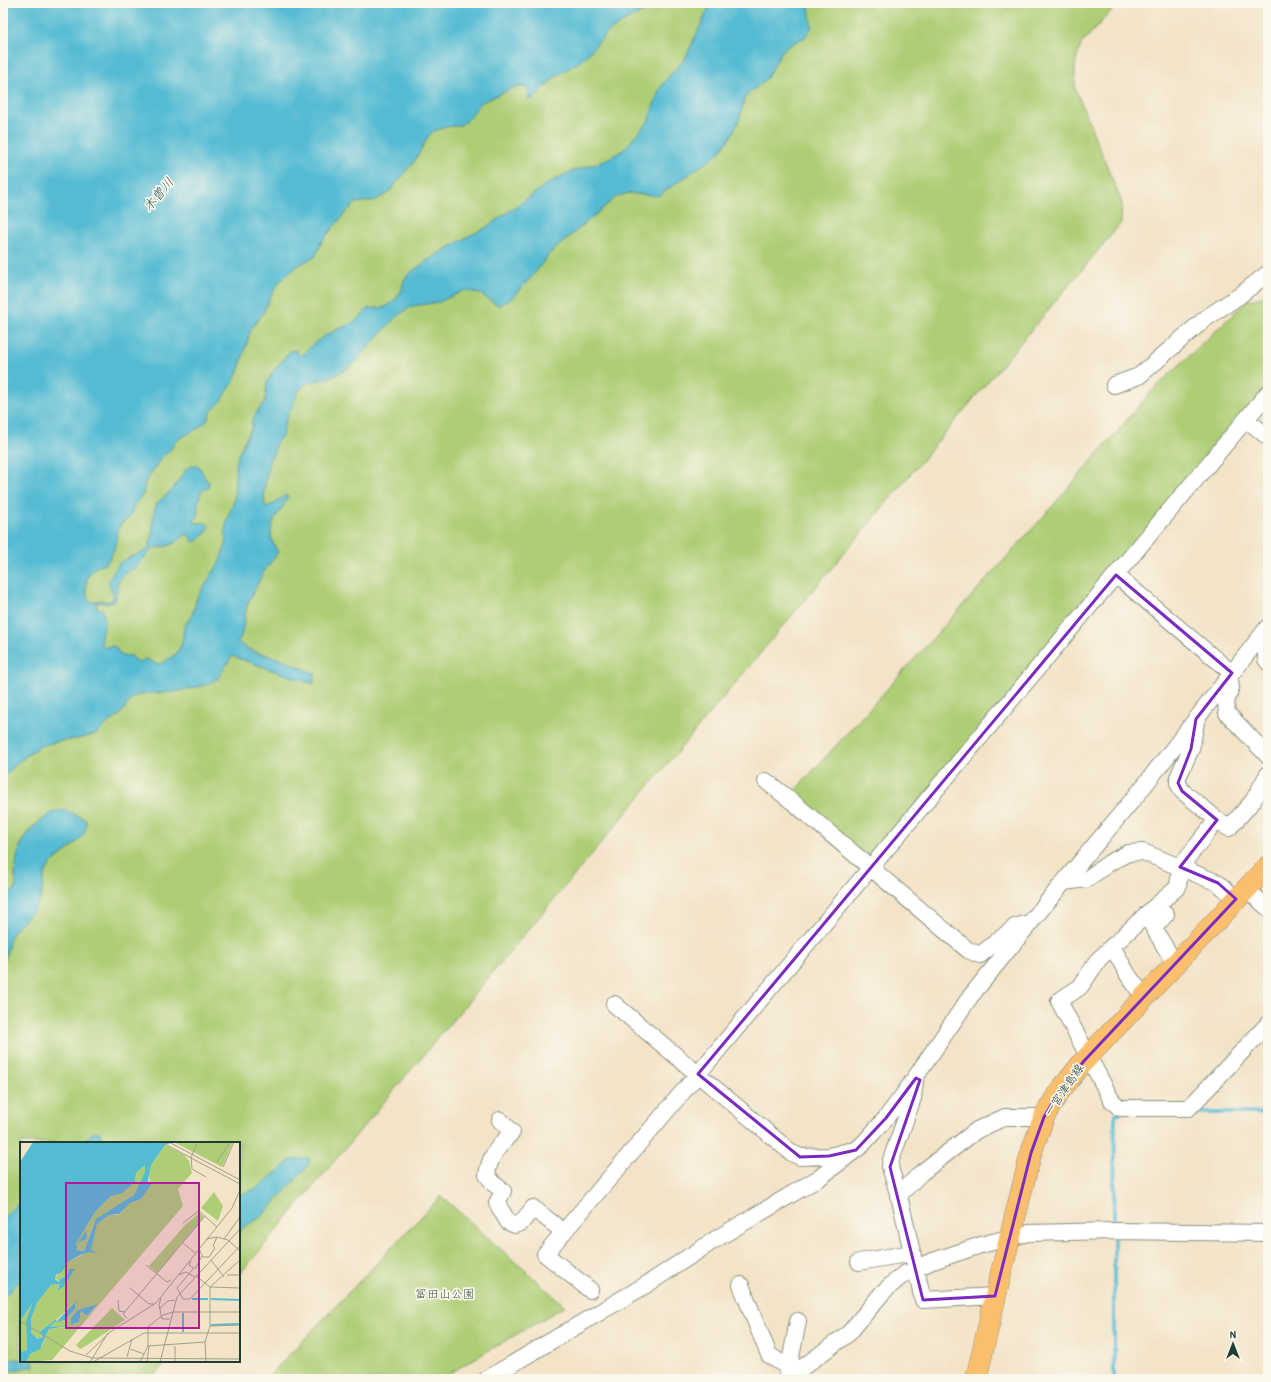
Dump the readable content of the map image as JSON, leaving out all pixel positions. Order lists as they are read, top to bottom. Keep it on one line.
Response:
{"streets":{"main road":["一宮津島線"]},"water":["木曽川"],"parks":["冨田山公園"],"north":"top"}
